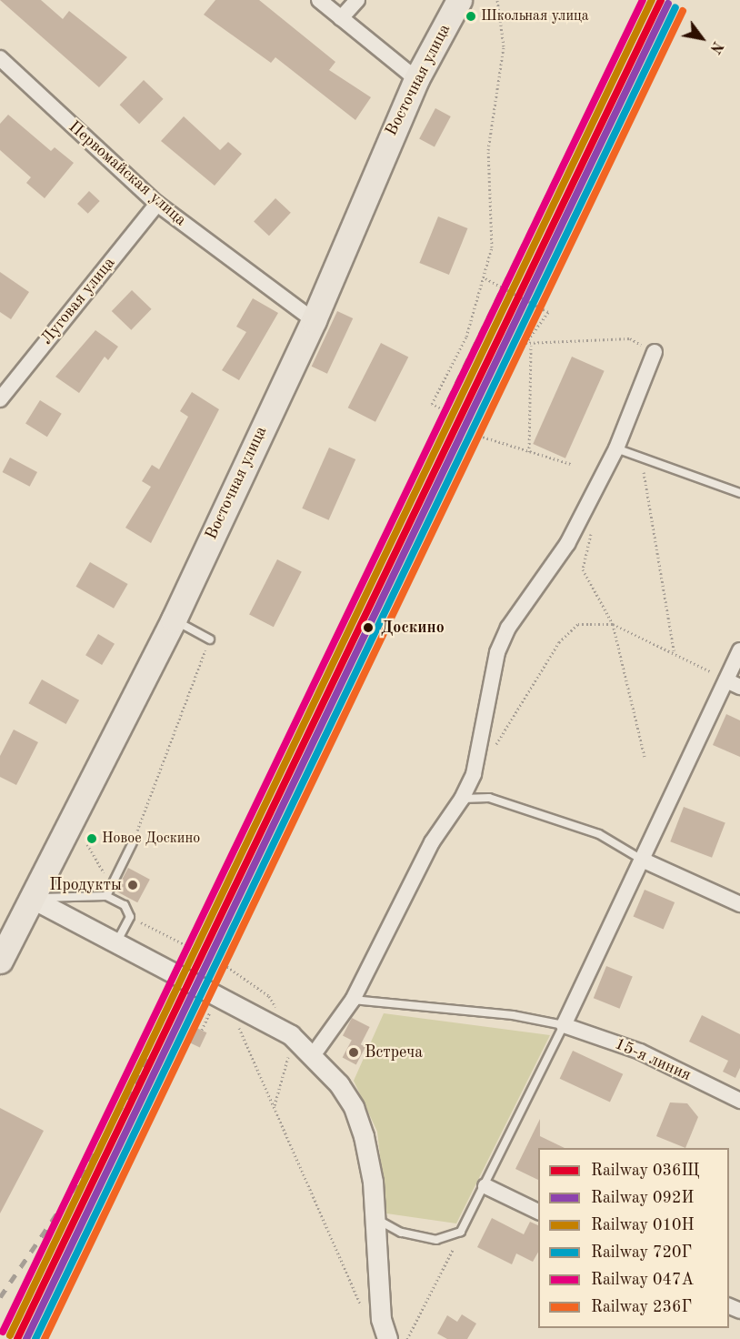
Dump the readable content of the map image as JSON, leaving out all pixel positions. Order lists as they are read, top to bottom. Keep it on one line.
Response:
{"streets":{"main road":["Восточная улица"],"street":["Первомайская улица","Луговая улица","15-я линия"]},"crossings":[["Восточная улица","Первомайская улица"],["Первомайская улица","Луговая улица"]],"places":["Школьная улица","Доскино","Новое Доскино","Продукты","Встреча"],"lines":["rail line 036Щ","rail line 010Н","rail line 047А","rail line 092И","rail line 720Г","rail line 236Г"],"legend":["Railway 036Щ","Railway 092И","Railway 010Н","Railway 720Г","Railway 047А","Railway 236Г"],"north":"bottom right"}
